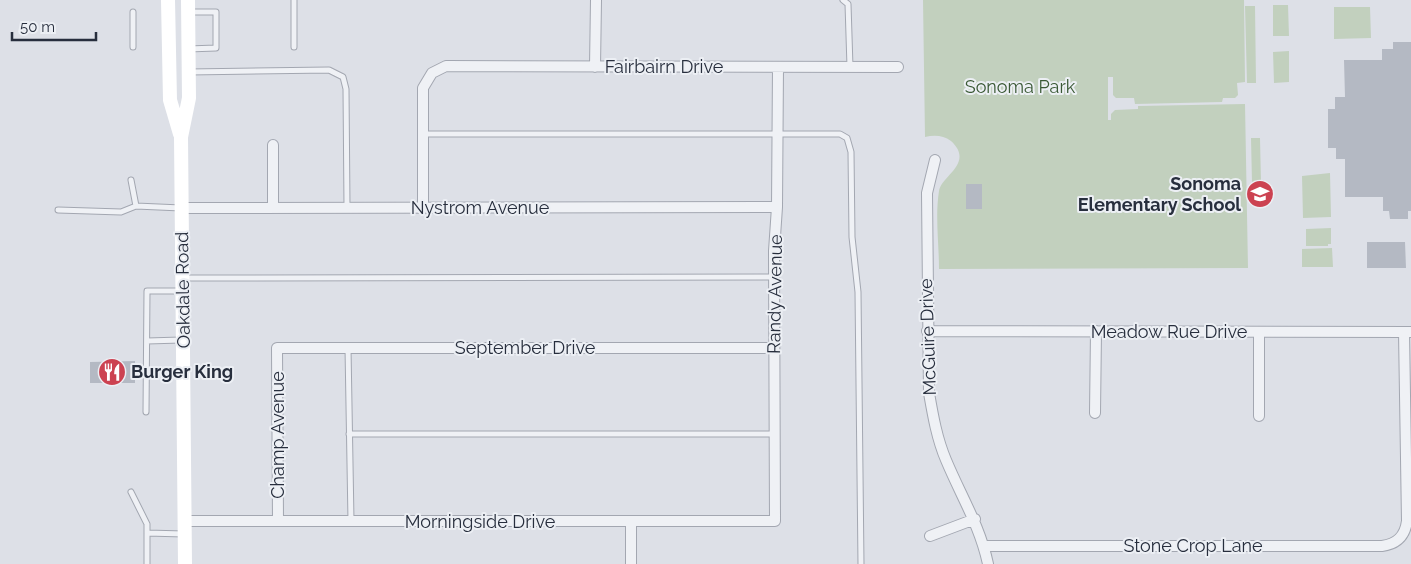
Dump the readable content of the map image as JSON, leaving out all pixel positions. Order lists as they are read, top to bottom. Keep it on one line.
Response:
{"streets":{"main road":["Oakdale Road"],"street":["Fairbairn Drive","Nystrom Avenue","Randy Avenue","Meadow Rue Drive","McGuire Drive","September Drive","Champ Avenue","Morningside Drive","Stone Crop Lane"]},"crossings":[["Fairbairn Drive","Randy Avenue"],["Nystrom Avenue","Oakdale Road"],["Nystrom Avenue","Randy Avenue"],["Oakdale Road","Morningside Drive"],["Randy Avenue","September Drive"],["Randy Avenue","Morningside Drive"],["Meadow Rue Drive","McGuire Drive"],["Meadow Rue Drive","Stone Crop Lane"],["McGuire Drive","Stone Crop Lane"],["September Drive","Champ Avenue"],["Champ Avenue","Morningside Drive"]],"parks":["Sonoma Park"],"places":{"school or university":["Sonoma Elementary School"],"restaurant":["Burger King"]},"scale_bar":"50 m"}
